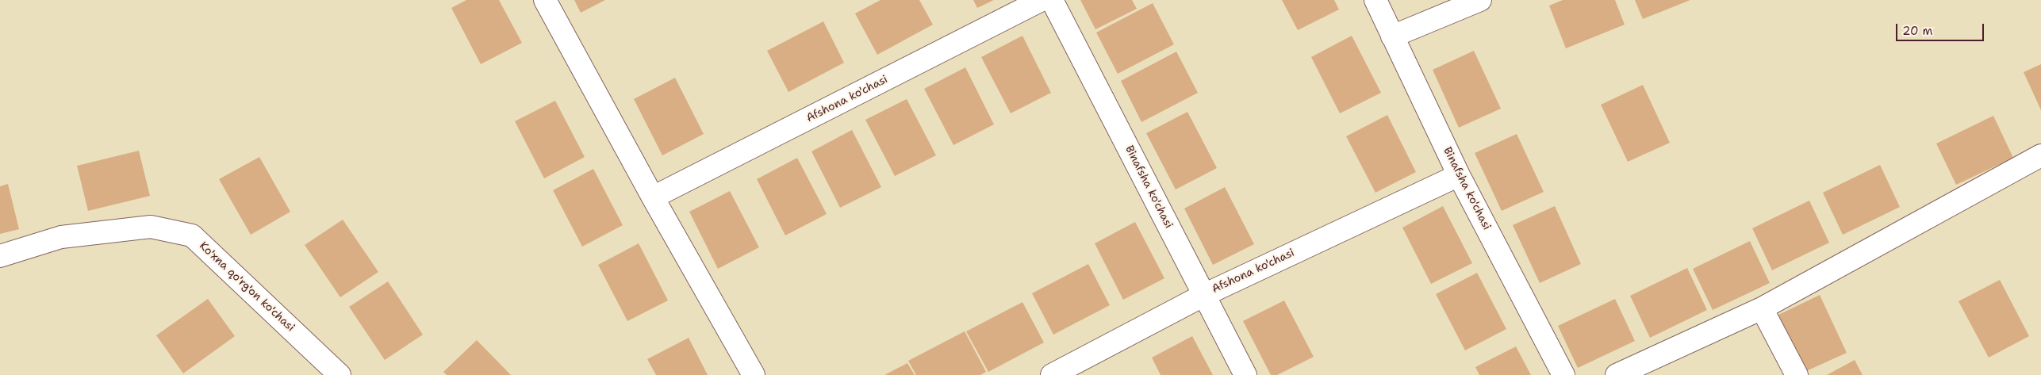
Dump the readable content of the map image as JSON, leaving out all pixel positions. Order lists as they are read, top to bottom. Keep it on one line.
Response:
{"streets":{"street":["Afshona ko'chasi","Binafsha ko'chasi","Ko'xna qo'rg'on ko'chasi"]},"crossings":[["Afshona ko'chasi","Binafsha ko'chasi"]],"scale_bar":"20 m"}
